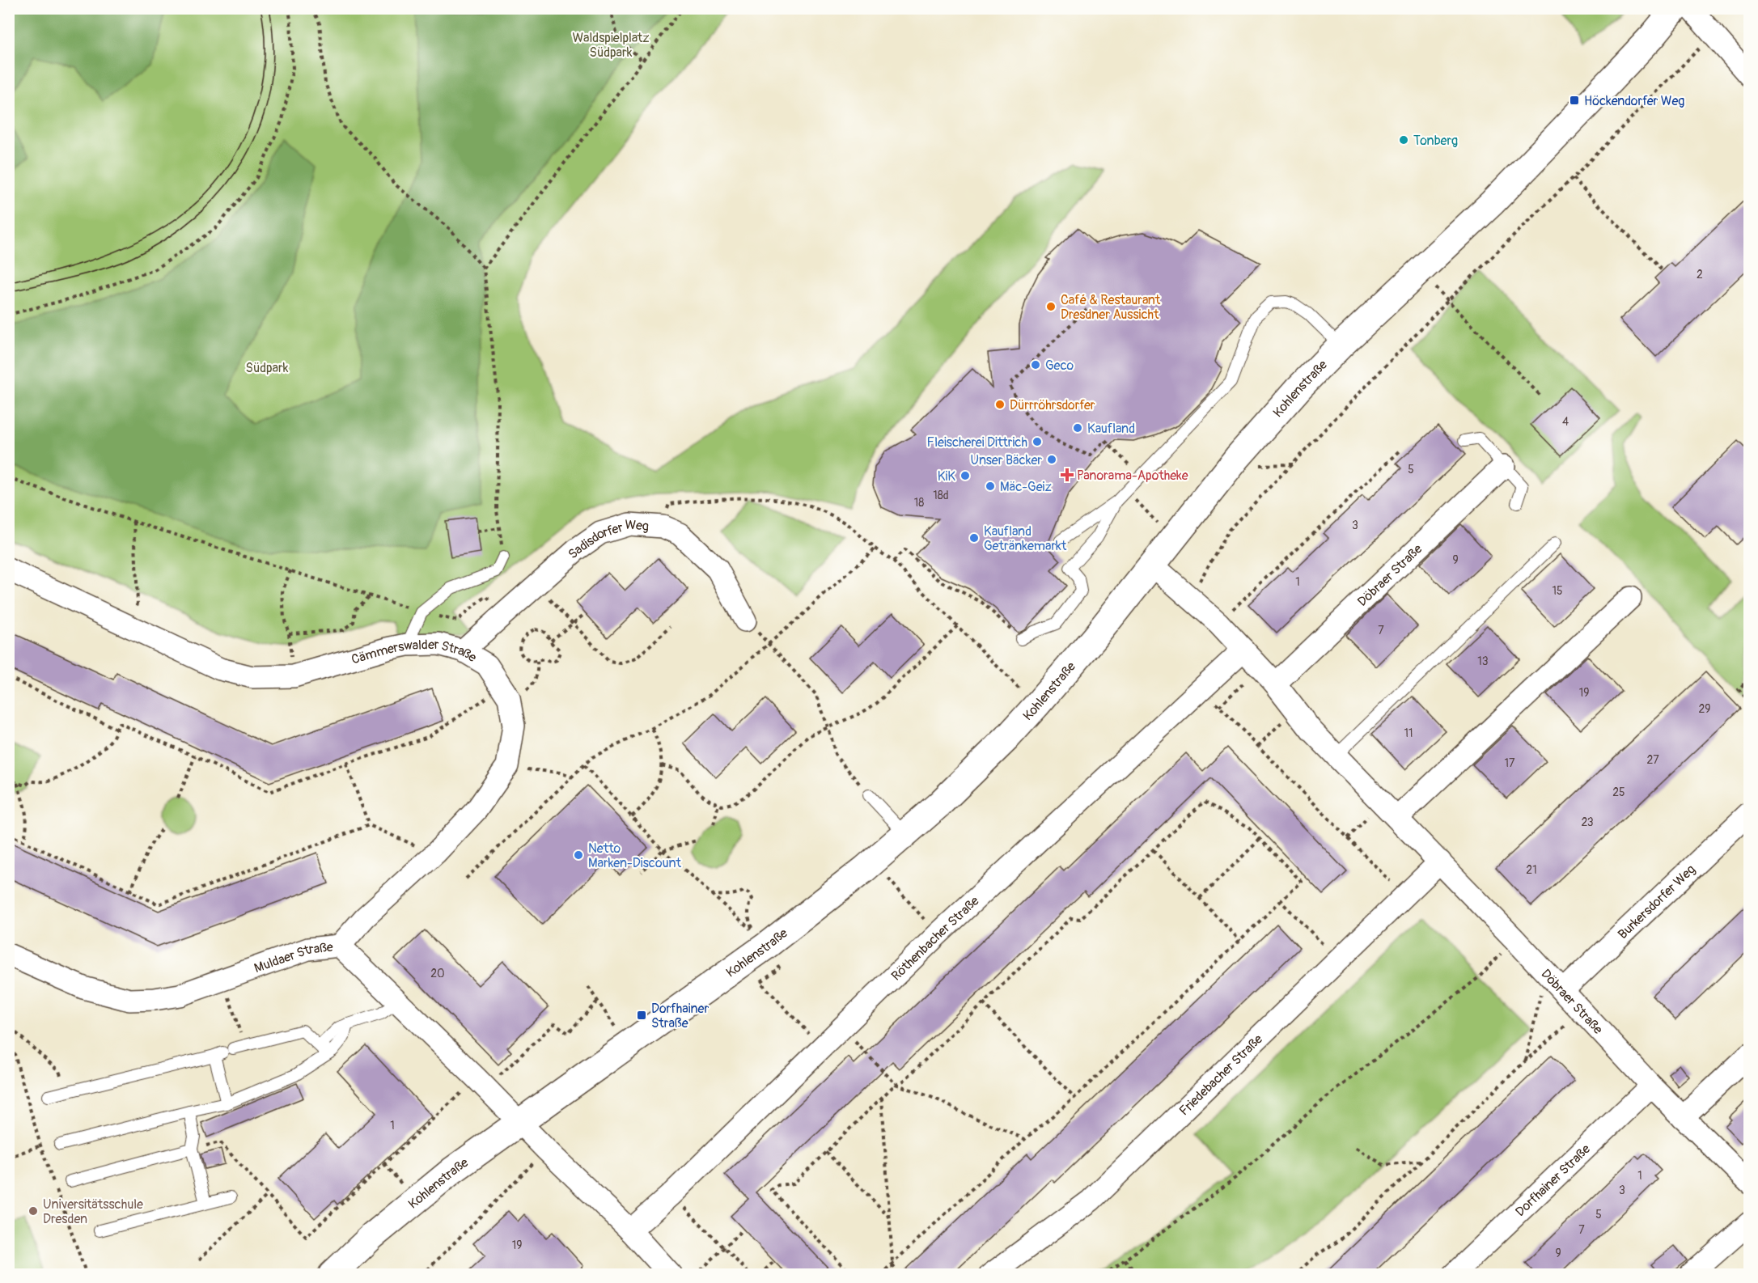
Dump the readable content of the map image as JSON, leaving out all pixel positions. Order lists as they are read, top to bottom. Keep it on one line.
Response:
{"streets":{"street":["Kohlenstraße","Sadisdorfer Weg","Döbraer Straße","Cämmerswalder Straße","Burkersdorfer Weg","Röthenbacher Straße","Muldaer Straße","Friedebacher Straße","Dorfhainer Straße"]},"crossings":[["Kohlenstraße","Döbraer Straße"],["Kohlenstraße","Muldaer Straße"],["Sadisdorfer Weg","Cämmerswalder Straße"],["Döbraer Straße","Burkersdorfer Weg"],["Döbraer Straße","Röthenbacher Straße"],["Döbraer Straße","Friedebacher Straße"],["Döbraer Straße","Dorfhainer Straße"],["Cämmerswalder Straße","Muldaer Straße"]],"parks":["Waldspielplatz Südpark","Südpark"],"places":{"transit":["Höckendorfer Weg","Dorfhainer Straße"],"other":["Tonberg","Café & Restaurant Dresdner Aussicht","Geco","Dürrröhrsdorfer","Kaufland","Fleischerei Dittrich","Unser Bäcker","KiK","Mäc-Geiz","Kaufland Getränkemarkt","Netto Marken-Discount","Universitätsschule Dresden"],"health":["Panorama-Apotheke"]},"house_numbers":["2","4","5","18d","18","3","9","1","15","7","13","19","29","11","27","17","25","23","21","20","1","1","3","5","7","19","9"]}
